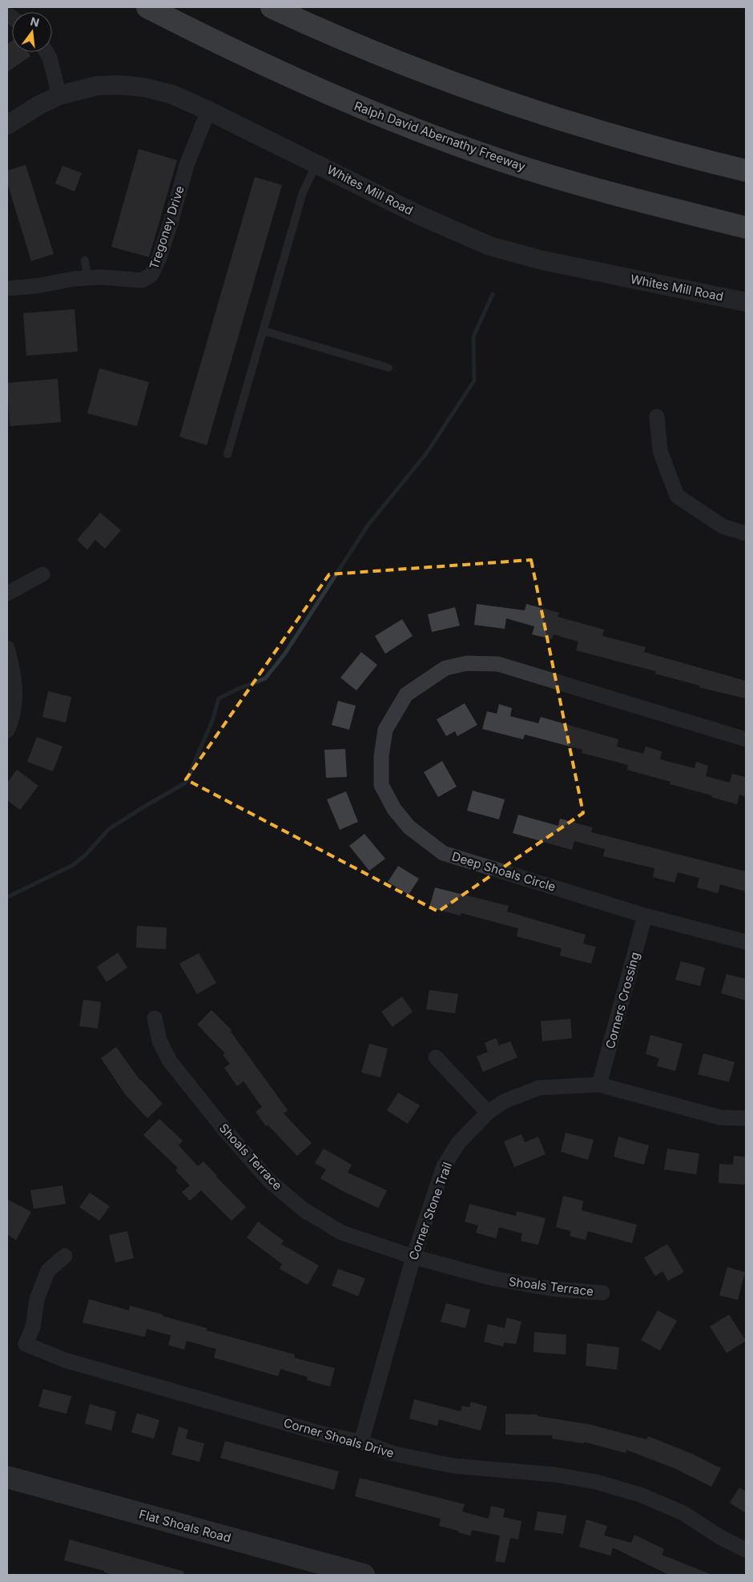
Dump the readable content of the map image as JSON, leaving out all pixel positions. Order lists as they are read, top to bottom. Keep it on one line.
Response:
{"streets":{"highway":["Ralph David Abernathy Freeway"],"main road":["Flat Shoals Road"],"street":["Whites Mill Road","Tregoney Drive","Deep Shoals Circle","Corners Crossing","Shoals Terrace","Corner Stone Trail","Corner Shoals Drive"]},"crossings":[["Whites Mill Road","Tregoney Drive"],["Deep Shoals Circle","Corners Crossing"],["Corners Crossing","Corner Stone Trail"],["Shoals Terrace","Corner Stone Trail"],["Corner Stone Trail","Corner Shoals Drive"]],"north":"top"}
